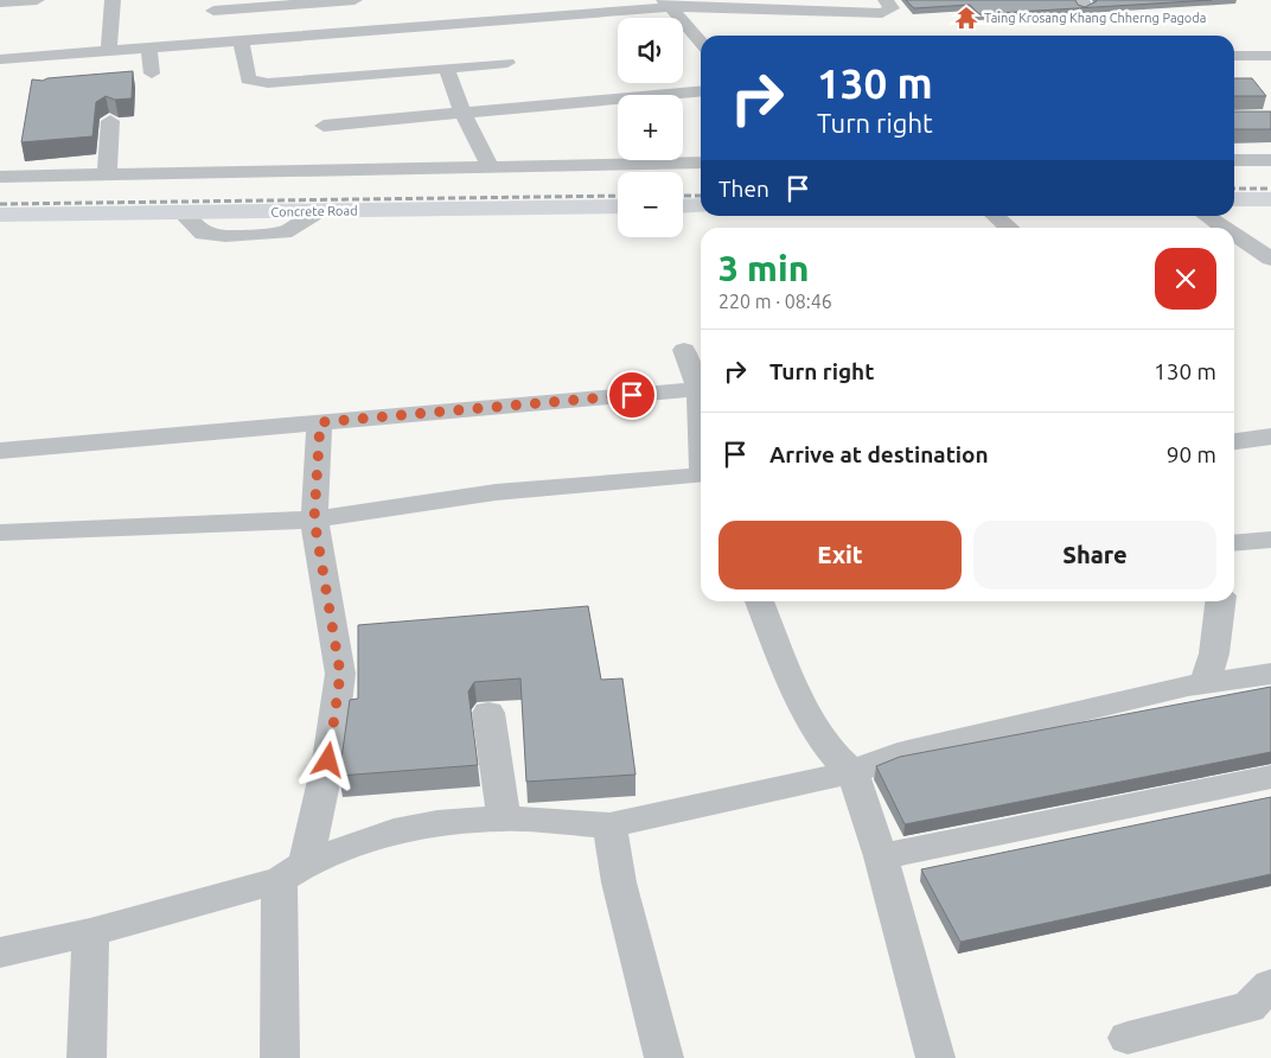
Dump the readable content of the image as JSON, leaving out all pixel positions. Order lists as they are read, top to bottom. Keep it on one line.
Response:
{"streets":{"main road":["Concrete Road"]},"places":{"temple":["Taing Krosang Khang Chherng Pagoda"]},"page":{"map_buttons":["+","−"],"turn":["130 m","Turn right"],"then":"Then","heading":["3 min","220 m · 08:46"],"list":[{"name":"Turn right","value":"130 m"},{"name":"Arrive at destination","value":"90 m"}],"buttons":["Exit","Share"]}}
